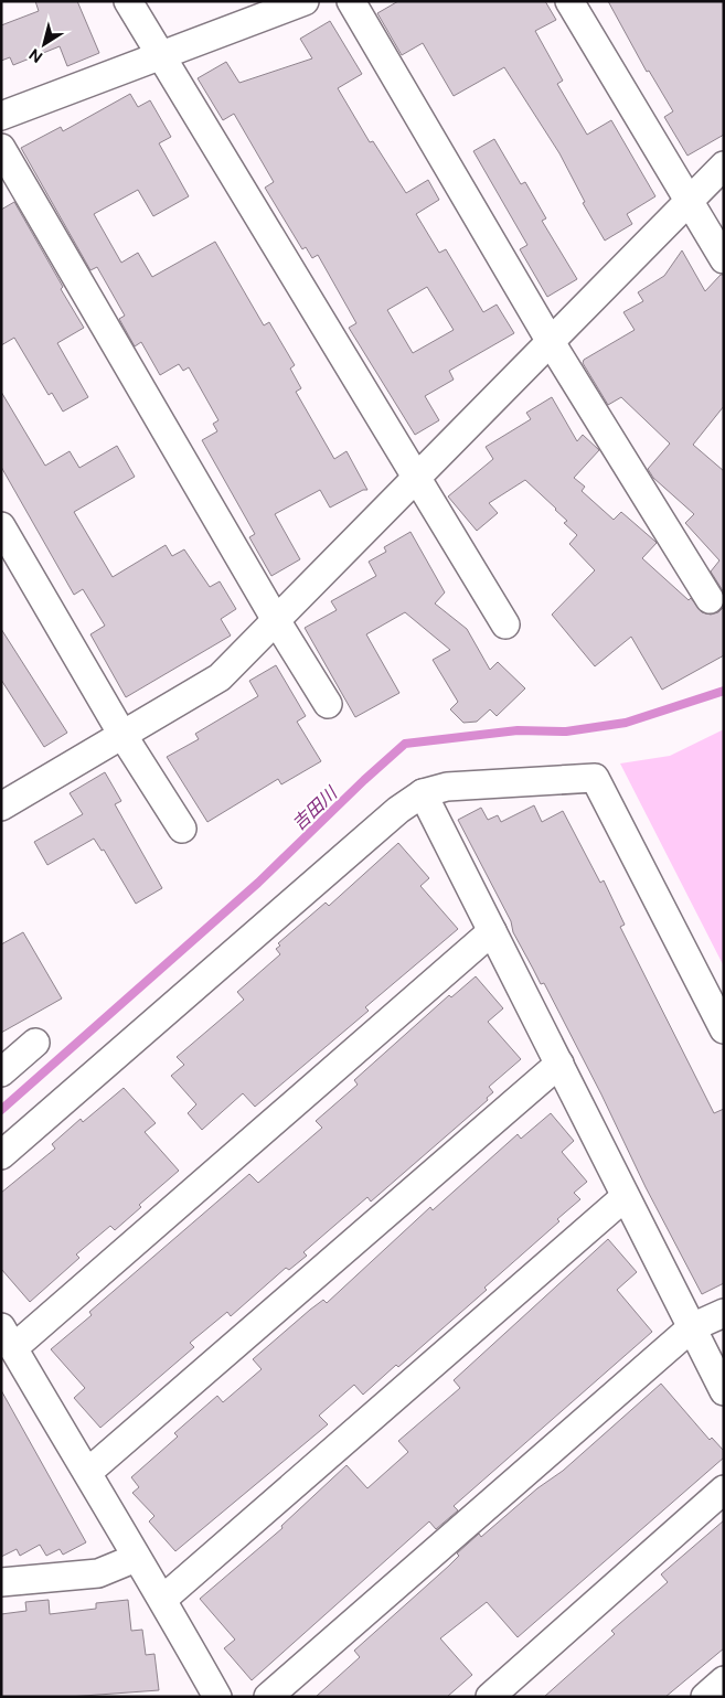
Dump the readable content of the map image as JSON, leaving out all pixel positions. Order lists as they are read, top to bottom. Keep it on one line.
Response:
{"water":["吉田川"],"north":"bottom left"}
